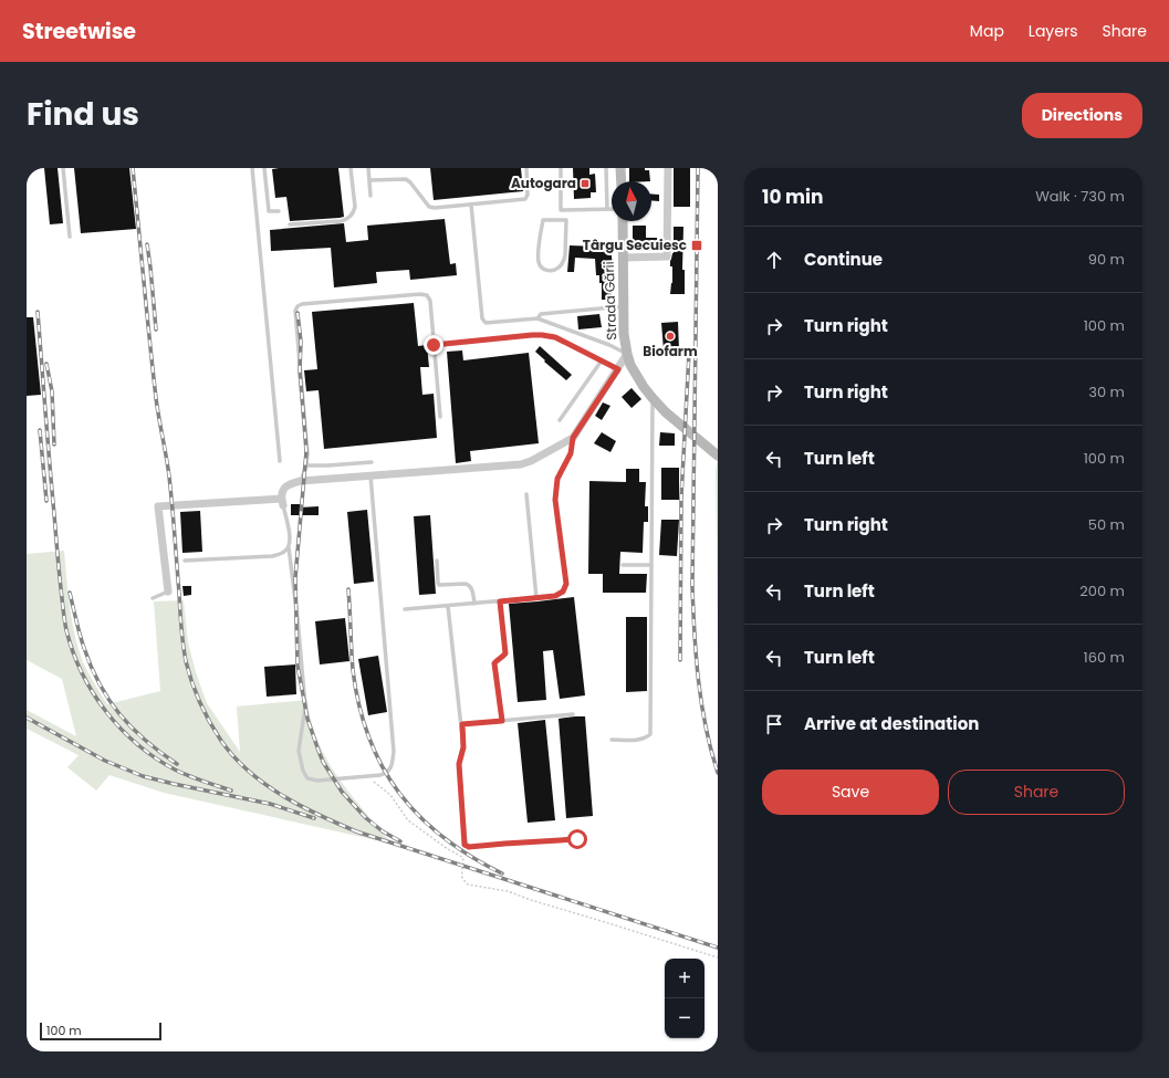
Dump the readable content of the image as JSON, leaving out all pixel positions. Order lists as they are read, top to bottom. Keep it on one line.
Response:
{"streets":{"main road":["Strada Gării"]},"places":{"transit":["Autogara","Târgu Secuiesc"],"other":["Biofarm"]},"scale_bar":"100 m","north":"top","page":{"header":"Streetwise","nav":["Map","Layers","Share"],"title":"Find us","buttons":["Directions",["Save","Share"]],"heading":["10 min","Walk · 730 m"],"list":[["Continue","90 m"],["Turn right","100 m"],["Turn right","30 m"],["Turn left","100 m"],["Turn right","50 m"],["Turn left","200 m"],["Turn left","160 m"],"Arrive at destination"],"map_buttons":["+","−"],"scale":"100 m"}}
